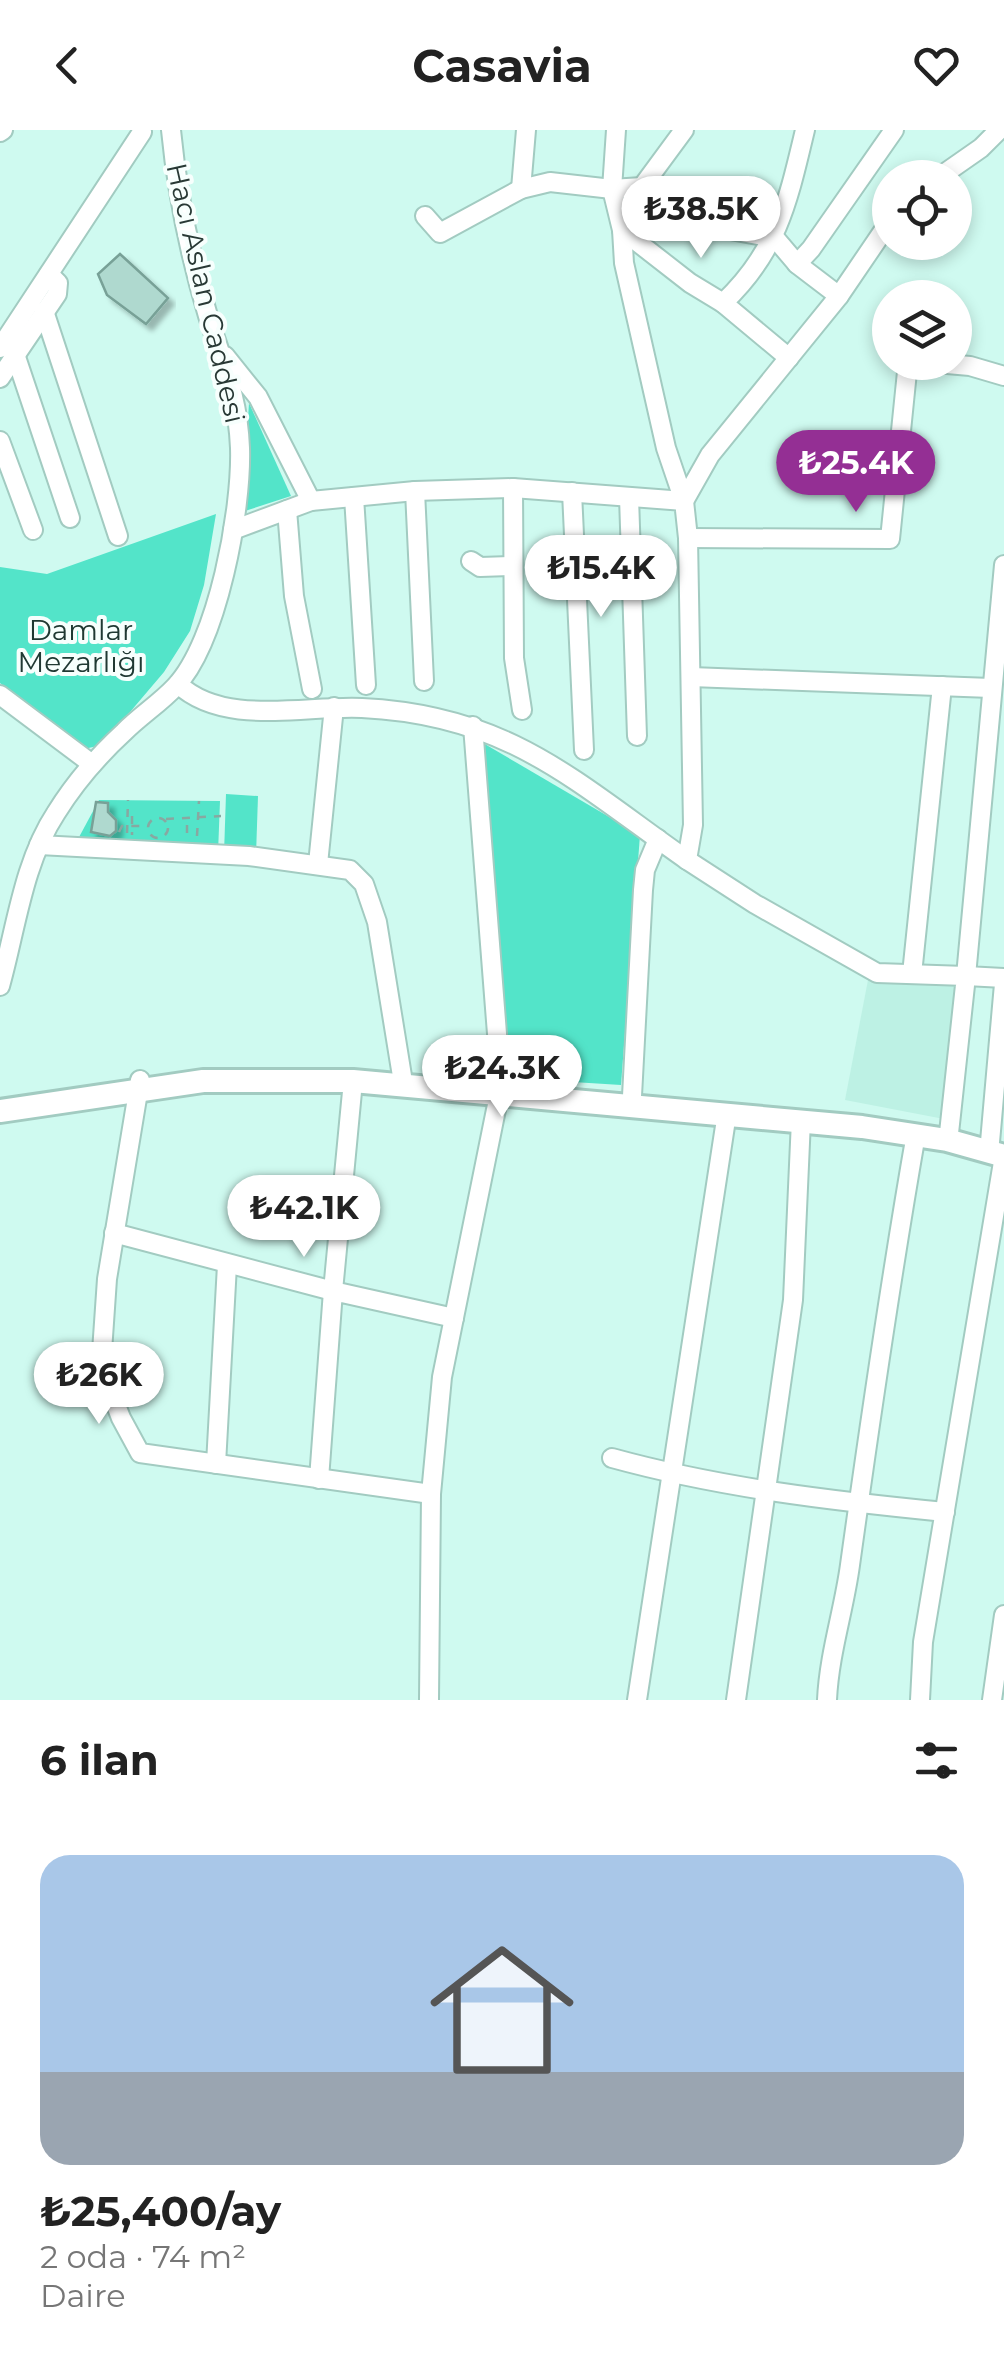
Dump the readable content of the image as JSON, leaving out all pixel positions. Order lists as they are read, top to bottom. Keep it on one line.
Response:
{"streets":{"street":["Hacı Aslan Caddesi"]},"parks":["Damlar Mezarlığı"],"page":{"header":"Casavia","price":["₺38.5K","₺25.4K","₺15.4K","₺24.3K","₺42.1K","₺26K"],"heading":"6 ilan","list":[{"name":"₺25,400/ay","note":"2 oda · 74 m² · Daire"}]}}
